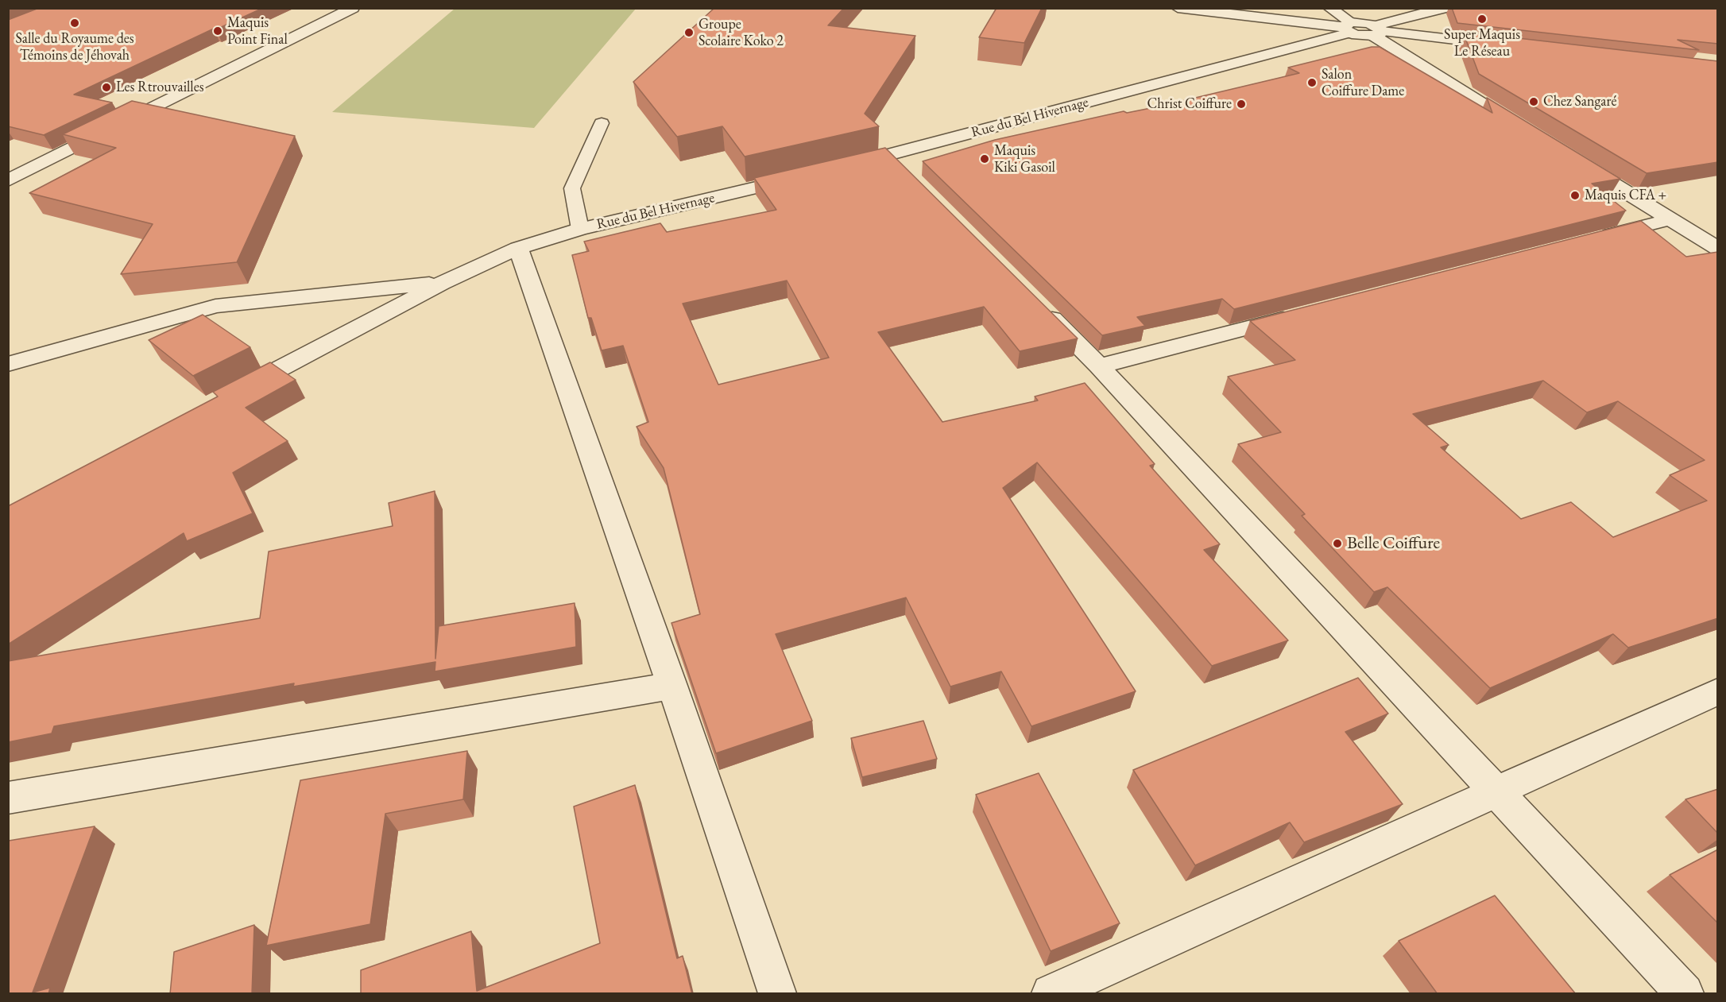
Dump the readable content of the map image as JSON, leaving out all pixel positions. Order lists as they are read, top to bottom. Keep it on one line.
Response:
{"streets":{"street":["Rue du Bel Hivernage"]},"places":["Super Maquis Le Réseau","Salle du Royaume des Témoins de Jéhovah","Maquis Point Final","Groupe Scolaire Koko 2","Salon Coiffure Dame","Les Rtrouvailles","Chez Sangaré","Christ Coiffure","Maquis Kiki Gasoil","Maquis CFA +","Belle Coiffure"]}
